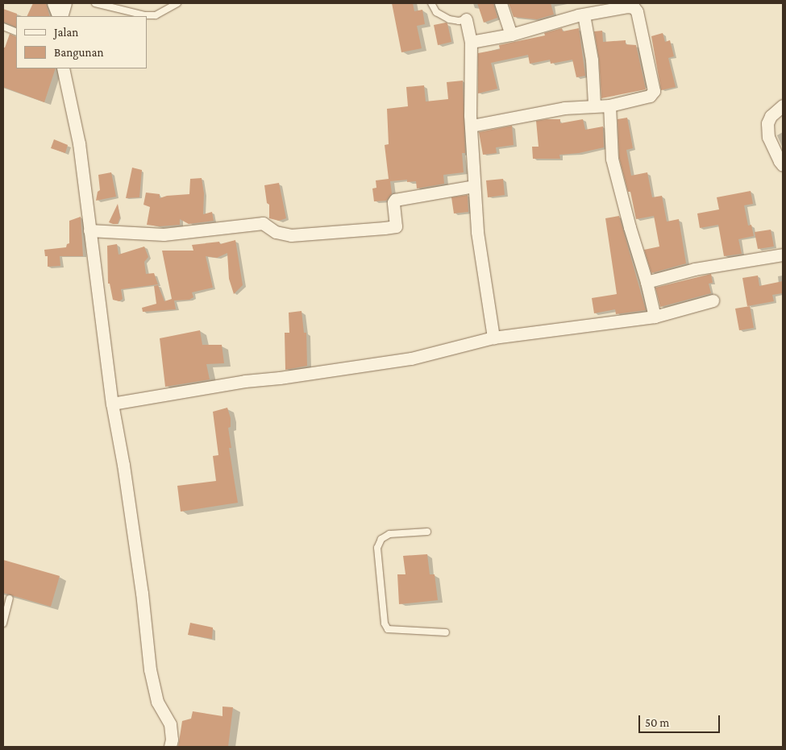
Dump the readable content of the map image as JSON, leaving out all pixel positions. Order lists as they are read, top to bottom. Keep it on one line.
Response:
{"legend":["Jalan","Bangunan"],"scale_bar":"50 m"}
